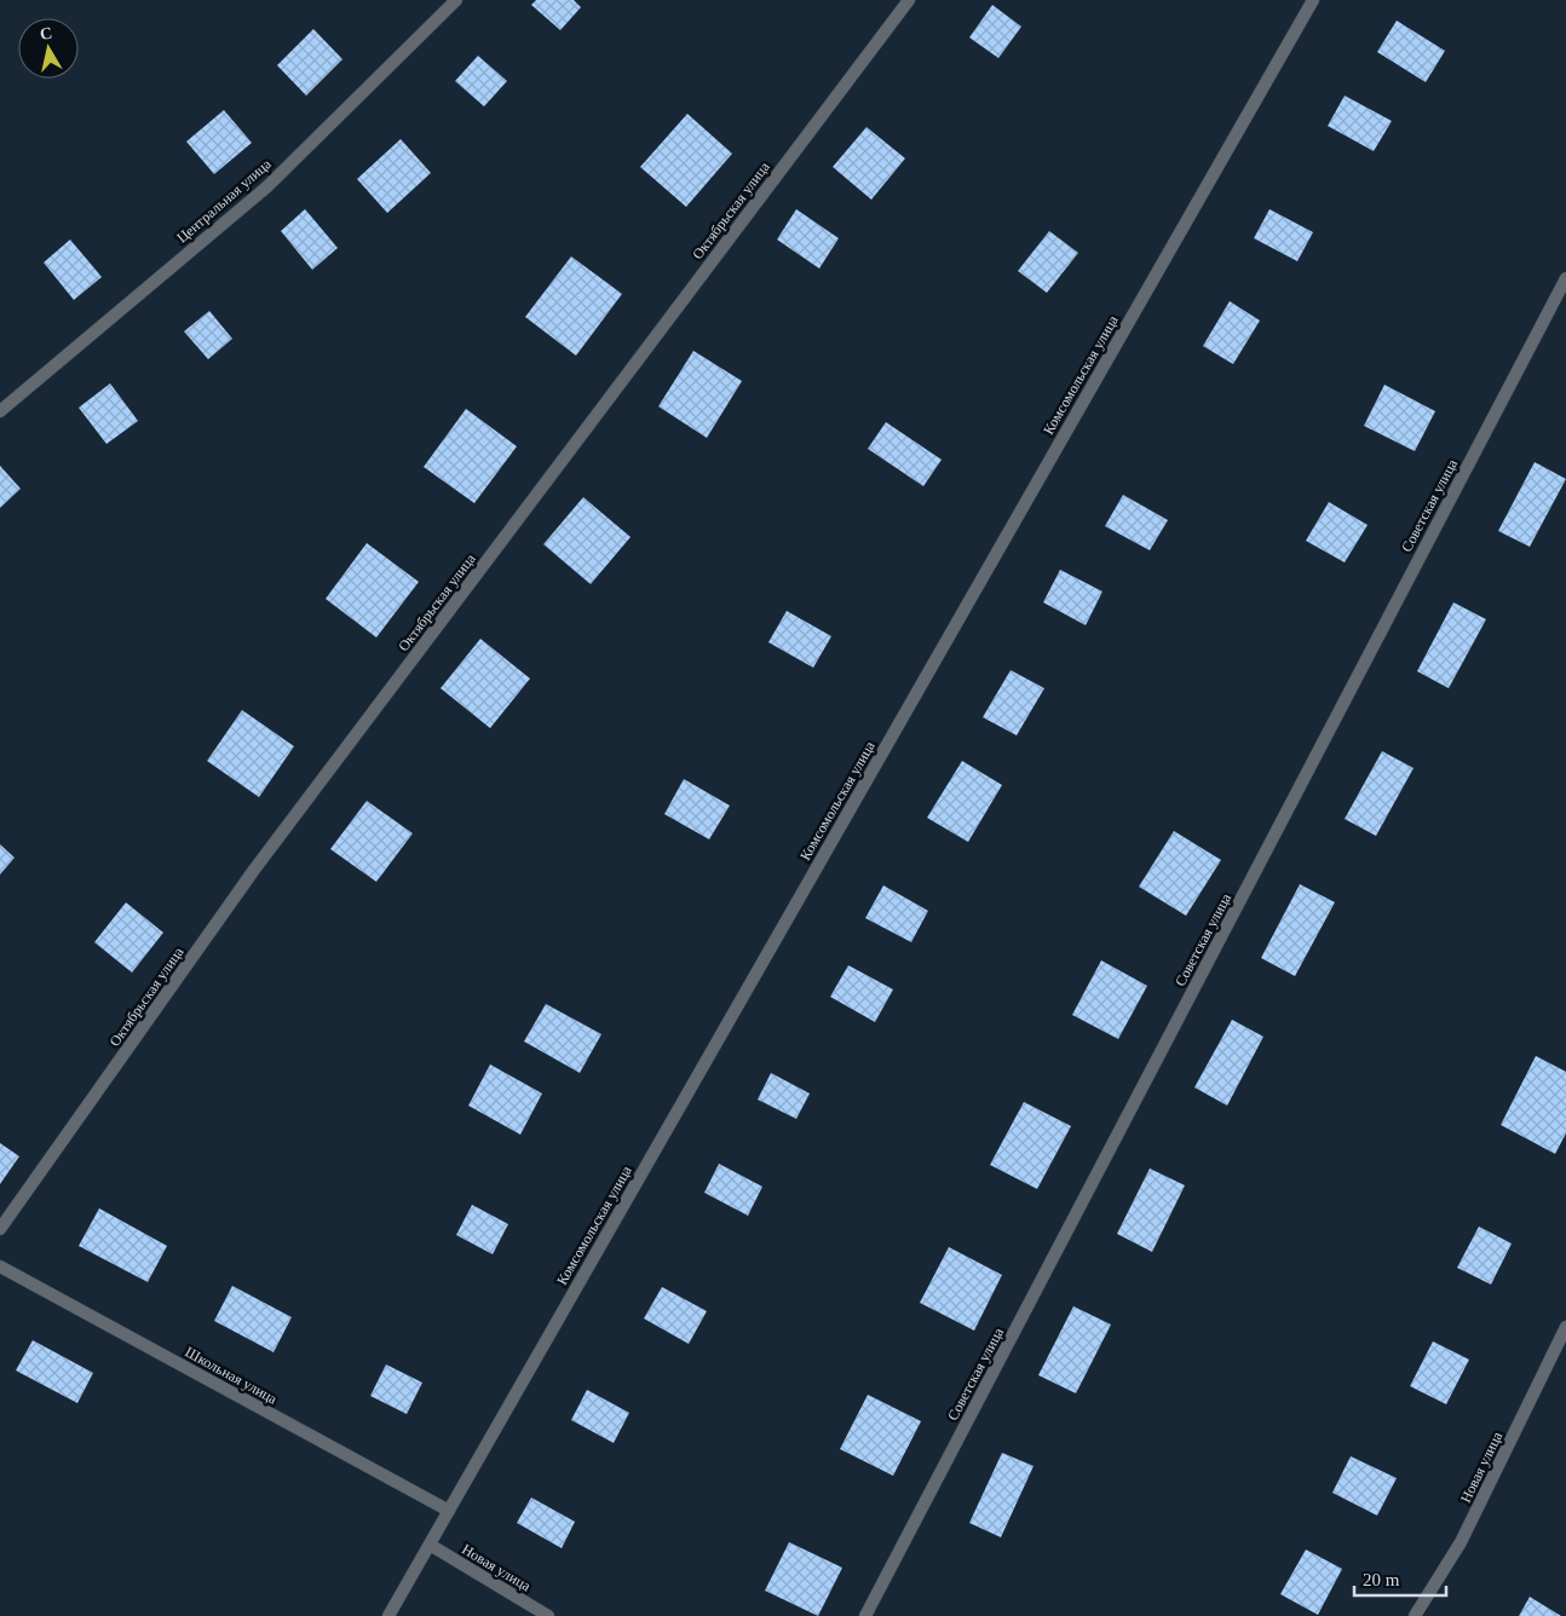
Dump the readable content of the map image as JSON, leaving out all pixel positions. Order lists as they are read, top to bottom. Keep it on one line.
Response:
{"streets":{"street":["Центральная улица","Октябрьская улица","Комсомольская улица","Советская улица","Школьная улица","Новая улица"]},"crossings":[["Комсомольская улица","Школьная улица"],["Комсомольская улица","Новая улица"]],"scale_bar":"20 m","north":"top"}
